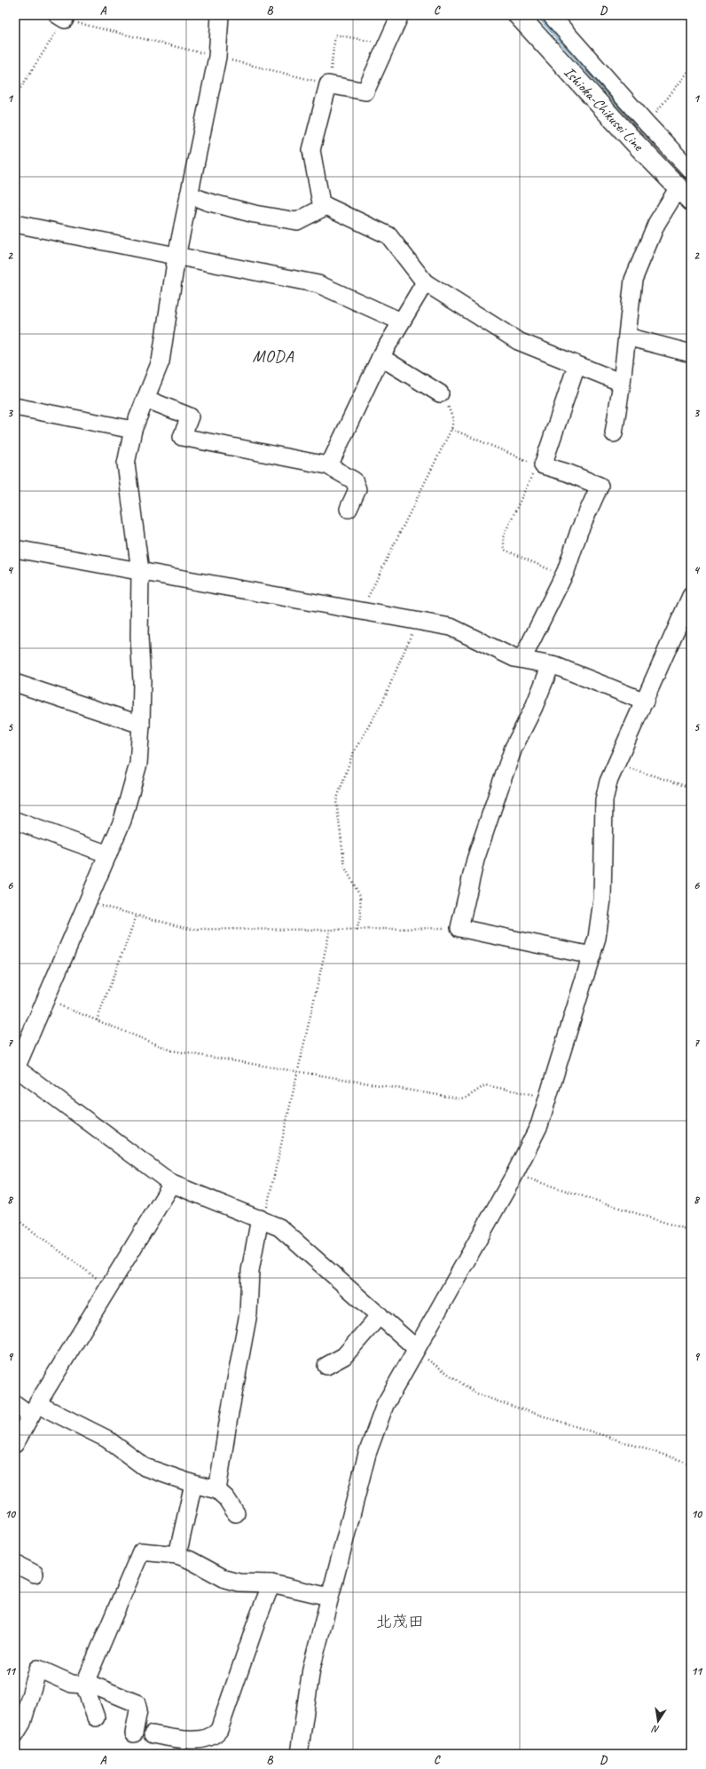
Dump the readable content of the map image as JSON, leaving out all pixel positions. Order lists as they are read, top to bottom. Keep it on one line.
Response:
{"streets":{"main road":["Ishioka-Chikusei Line"]},"districts":["MODA","北茂田"],"north":"bottom","grid":{"columns":["A","B","C","D"],"rows":["1","2","3","4","5","6","7","8","9","10","11"]}}
